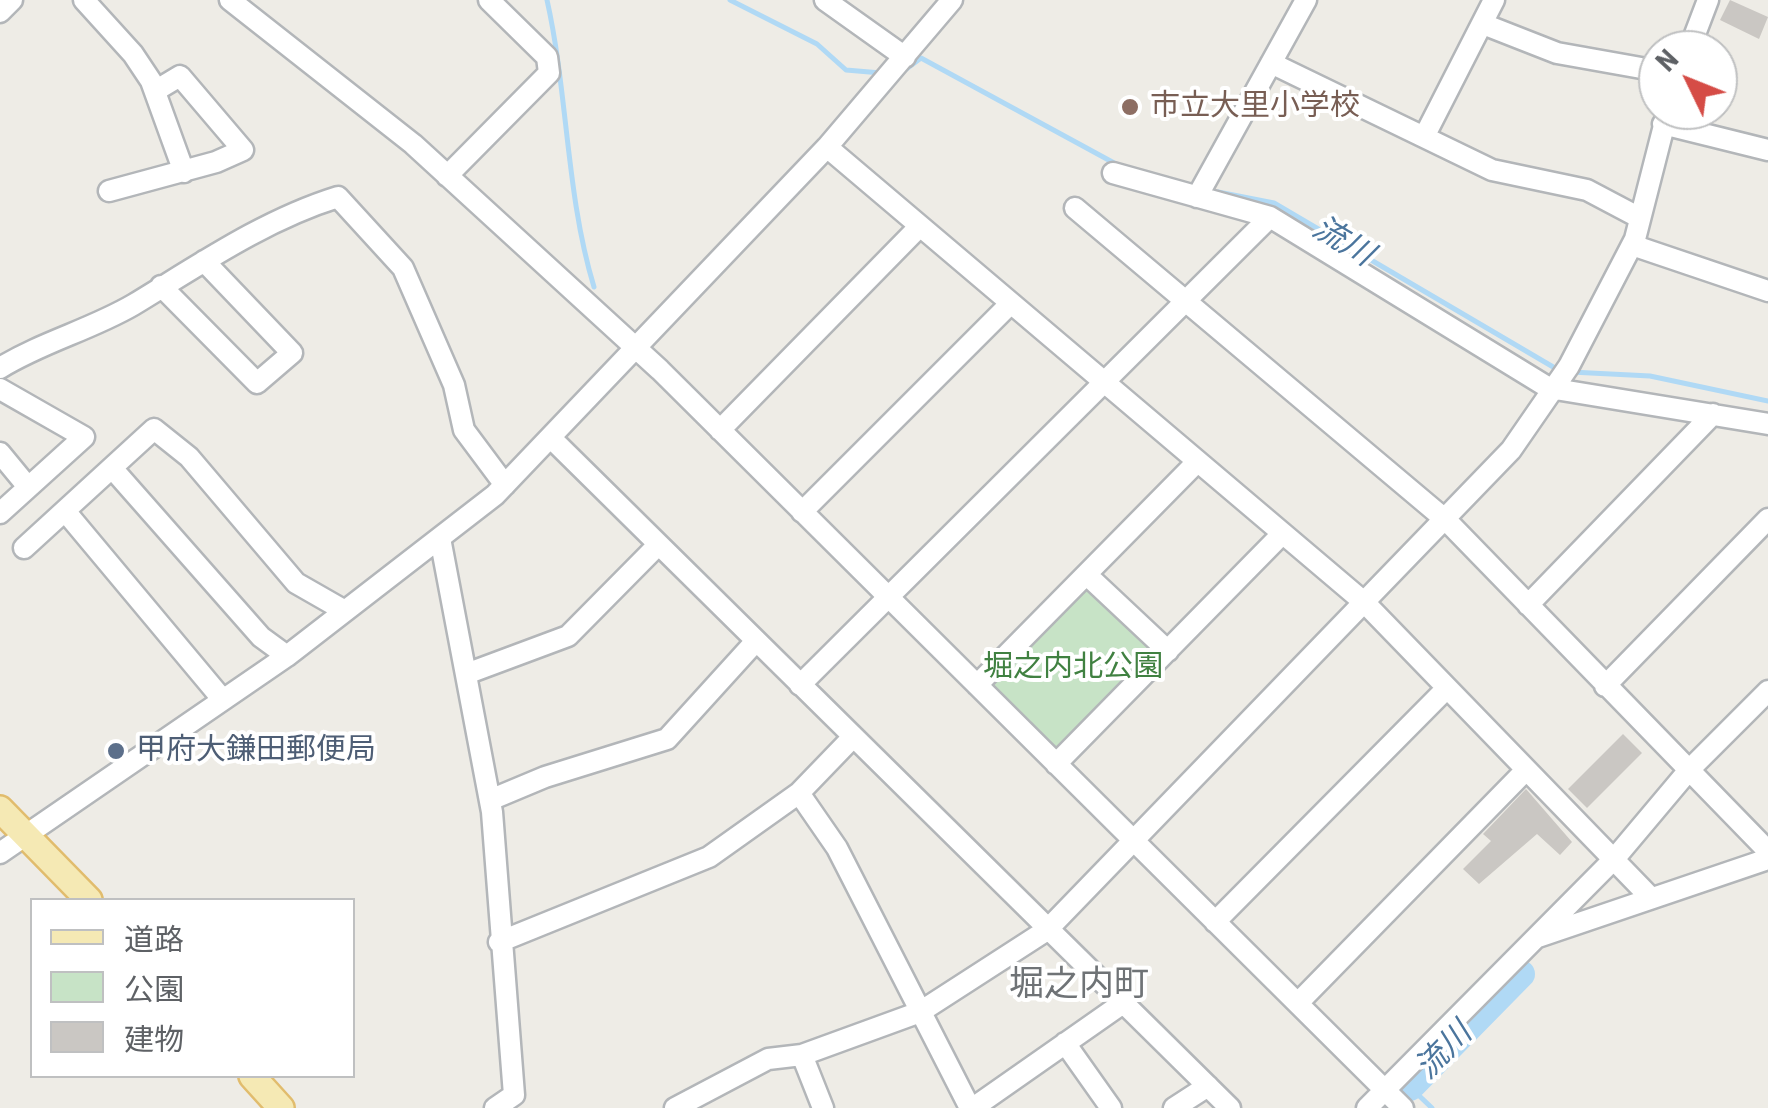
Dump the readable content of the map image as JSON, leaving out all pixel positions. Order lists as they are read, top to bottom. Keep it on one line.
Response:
{"districts":["堀之内町"],"water":["流川"],"parks":["堀之内北公園"],"places":["市立大里小学校","甲府大鎌田郵便局"],"legend":["道路","公園","建物"],"north":"top left"}
